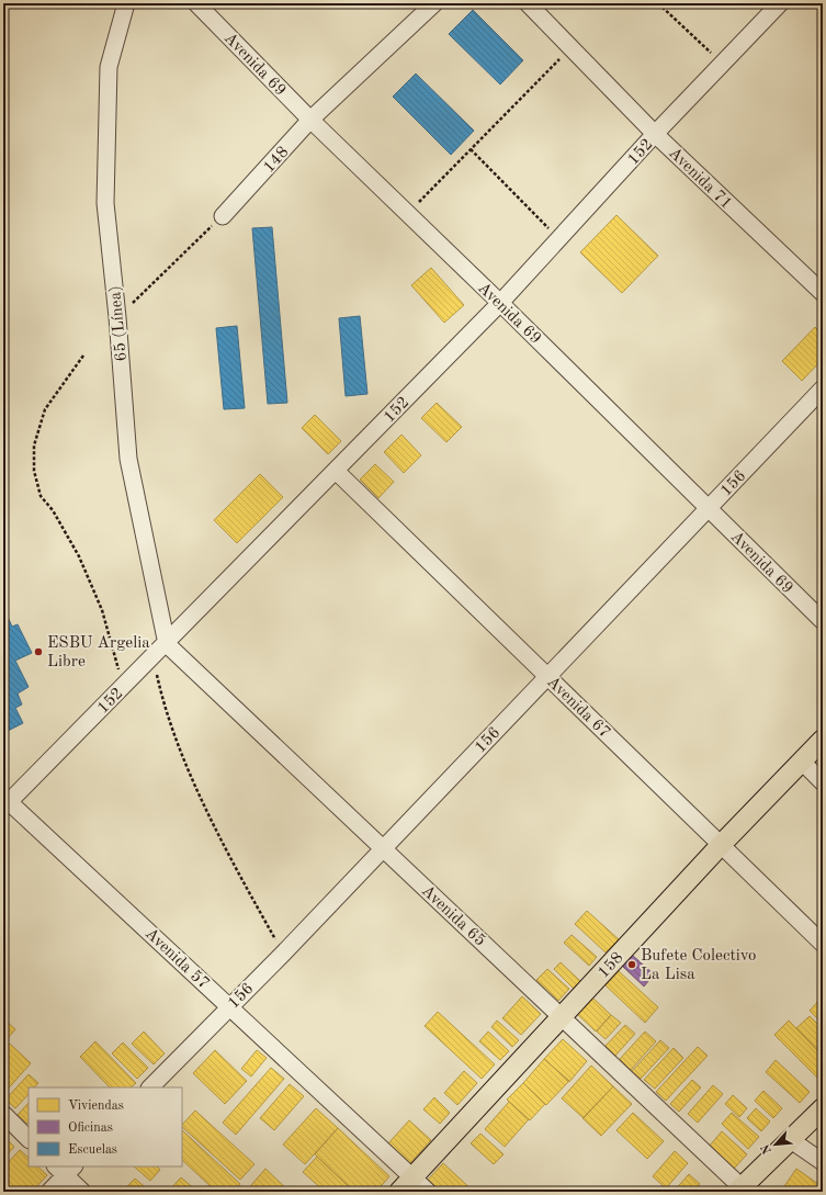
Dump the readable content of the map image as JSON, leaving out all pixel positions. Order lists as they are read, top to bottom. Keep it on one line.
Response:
{"streets":{"main road":["158"],"street":["Avenida 69","152","148","Avenida 71","65 (Línea)","156","Avenida 67","Avenida 65","Avenida 57"]},"crossings":[["Avenida 69","152"],["Avenida 69","148"],["Avenida 69","156"],["152","Avenida 71"],["152","65 (Línea)"],["152","Avenida 67"],["152","Avenida 65"],["152","Avenida 57"],["65 (Línea)","Avenida 65"],["156","Avenida 67"],["156","Avenida 65"],["156","Avenida 57"],["Avenida 67","158"],["Avenida 65","158"],["Avenida 57","158"]],"places":["ESBU Argelia Libre","Bufete Colectivo La Lisa"],"legend":["Viviendas","Oficinas","Escuelas"],"north":"bottom left"}
